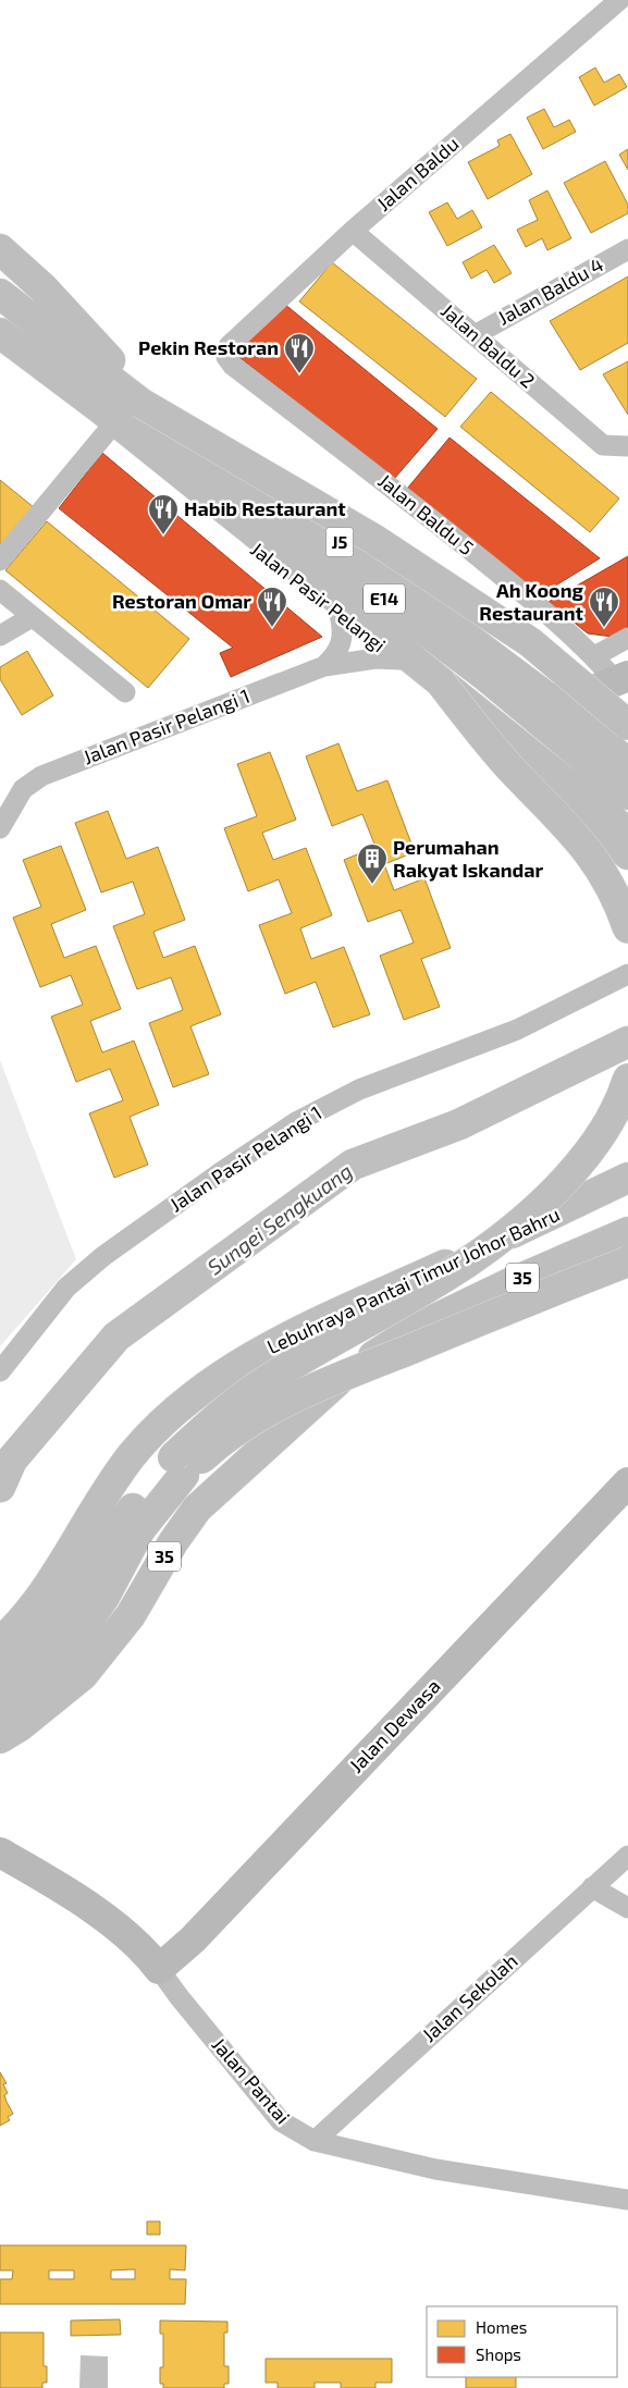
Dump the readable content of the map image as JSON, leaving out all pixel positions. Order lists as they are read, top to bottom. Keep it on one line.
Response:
{"streets":{"main road":["J5","Jalan Pasir Pelangi","E14","35","Lebuhraya Pantai Timur Johor Bahru"],"street":["Jalan Baldu","Jalan Baldu 4","Jalan Baldu 2","Jalan Baldu 5","Jalan Pasir Pelangi 1","Jalan Dewasa","Jalan Sekolah","Jalan Pantai"]},"crossings":[["Jalan Baldu","Jalan Baldu 2"],["Jalan Baldu","Jalan Baldu 5"],["Jalan Baldu 4","Jalan Baldu 2"],["J5","E14"],["Jalan Pasir Pelangi","Jalan Pasir Pelangi 1"],["Jalan Dewasa","Jalan Pantai"],["Jalan Sekolah","Jalan Pantai"]],"water":["Sungei Sengkuang"],"places":{"restaurant":["Pekin Restoran","Habib Restaurant","Restoran Omar","Ah Koong Restaurant"],"building":["Perumahan Rakyat Iskandar"]},"legend":["Homes","Shops"]}
